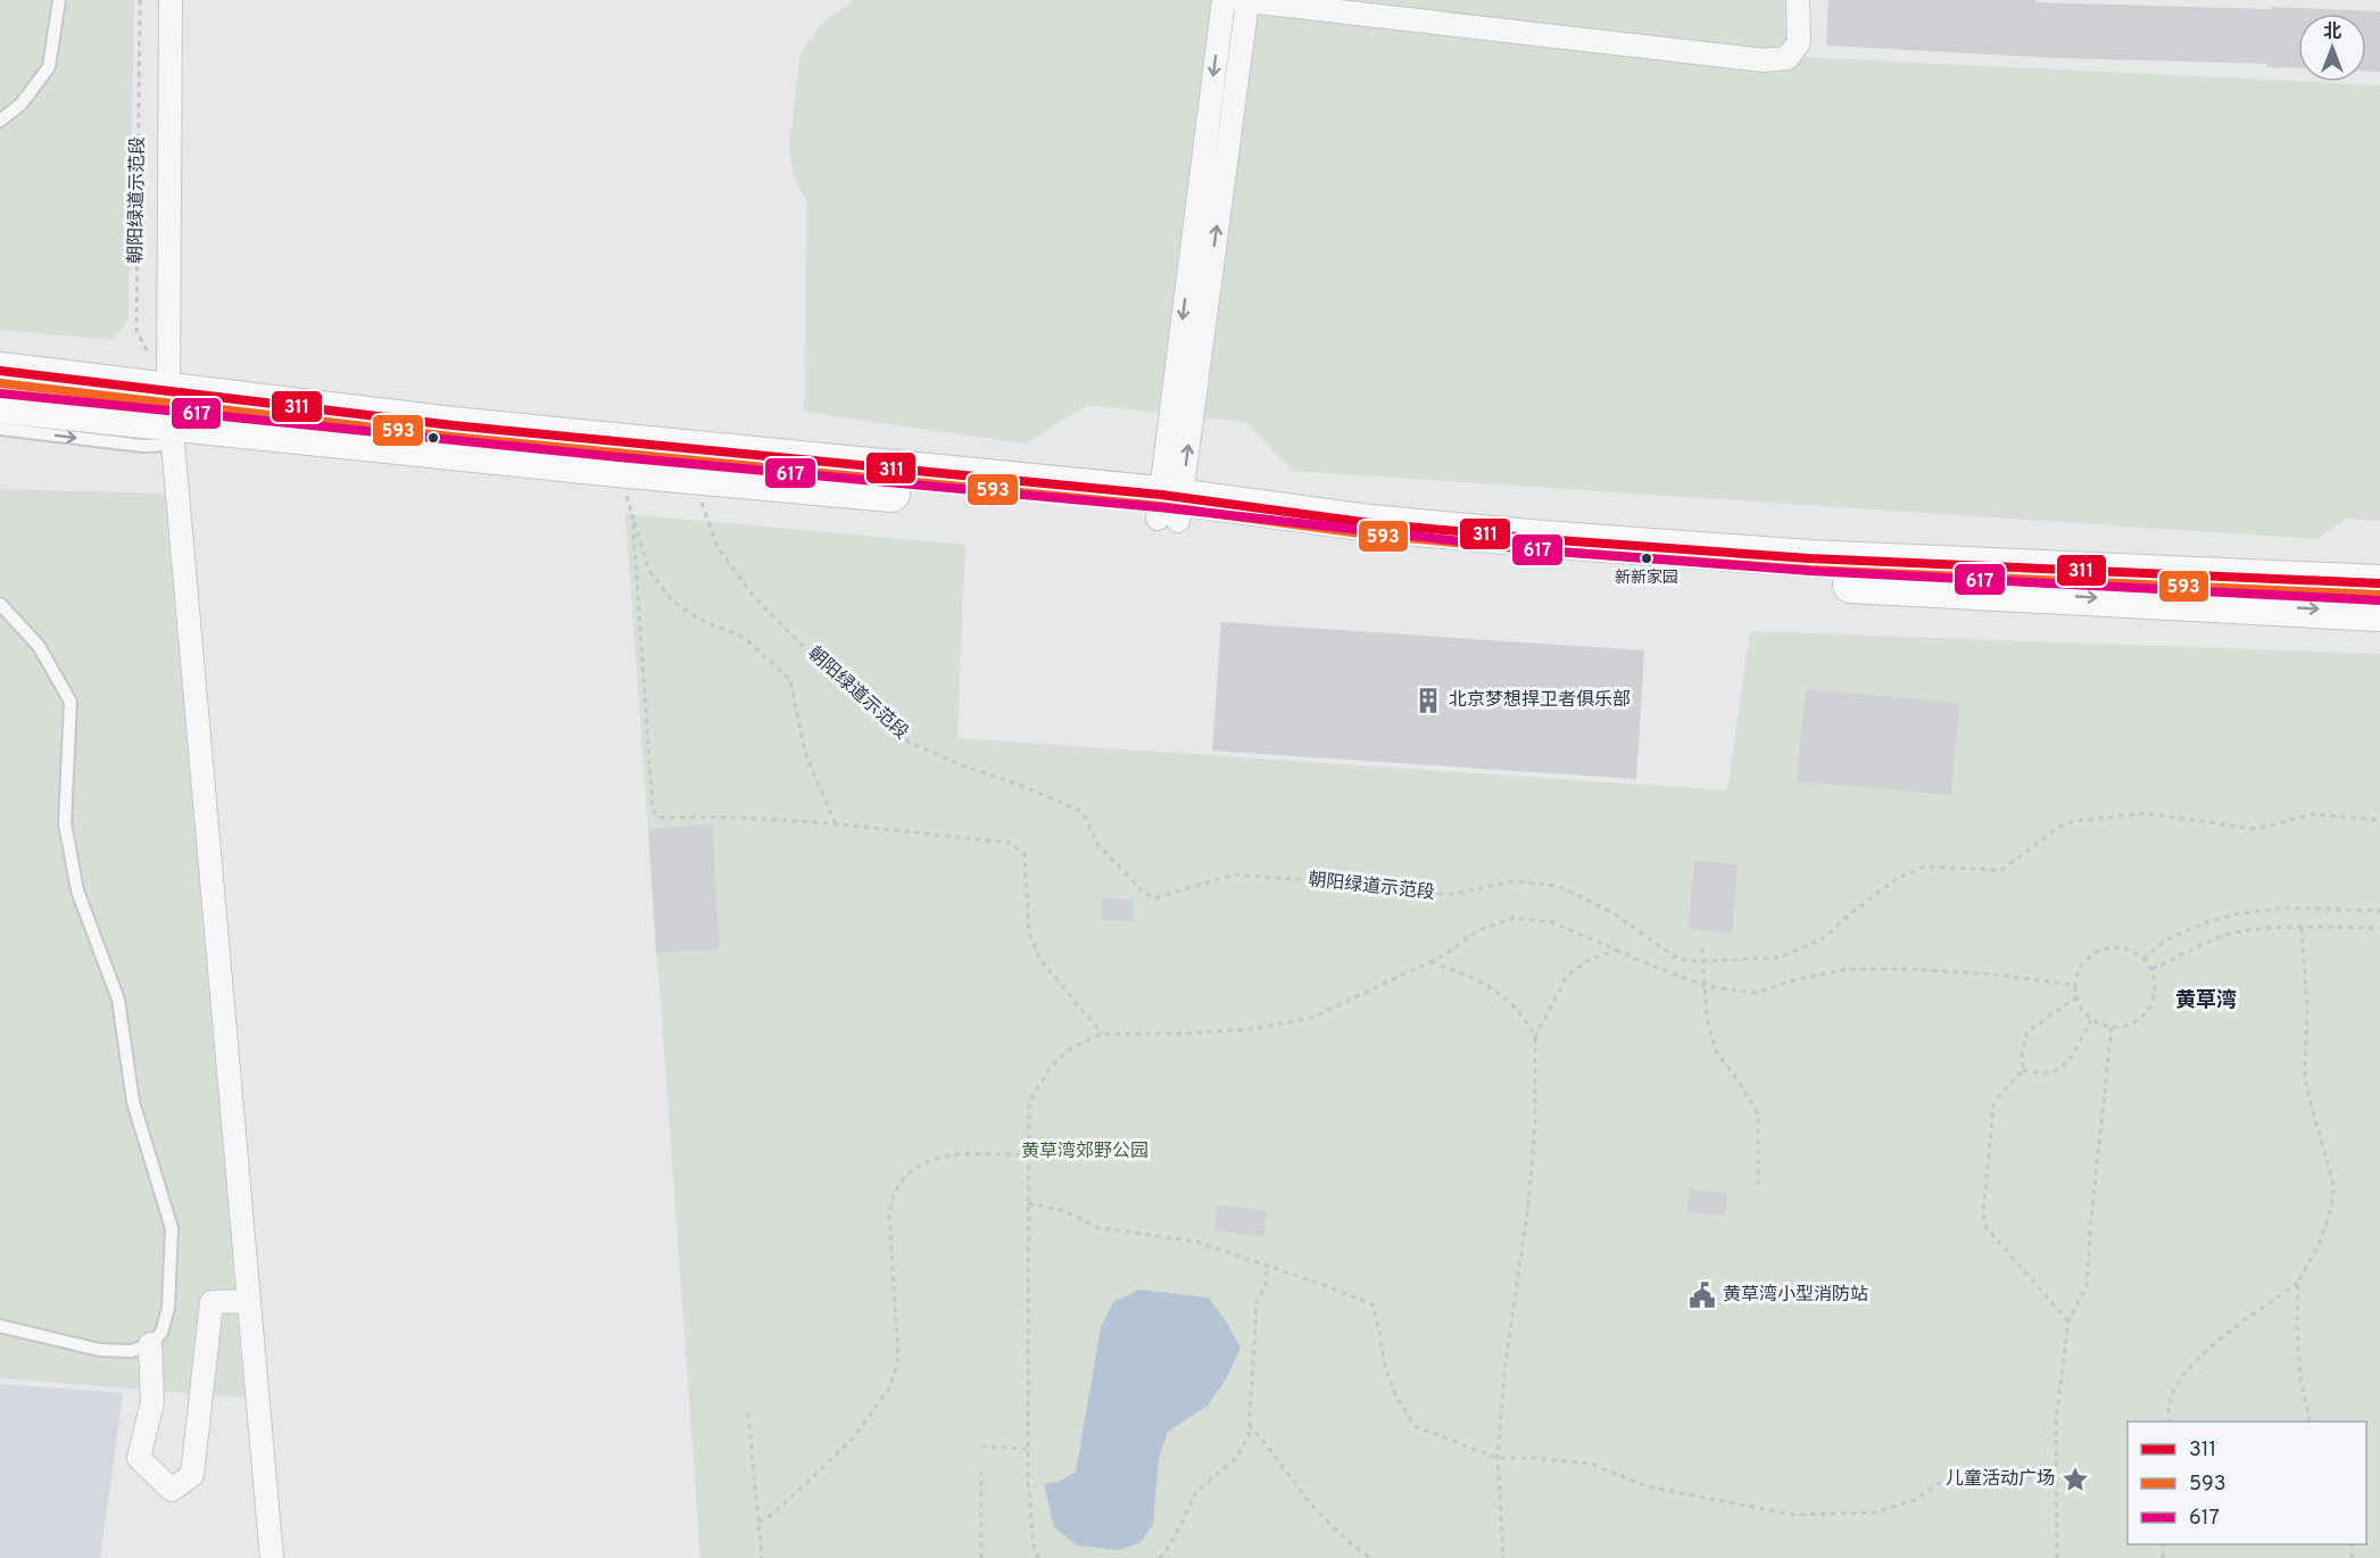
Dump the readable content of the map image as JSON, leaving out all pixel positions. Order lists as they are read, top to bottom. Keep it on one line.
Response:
{"streets":{"path":["朝阳绿道示范段"]},"districts":["黄草湾"],"parks":["黄草湾郊野公园"],"places":{"other":["新新家园"],"building":["北京梦想捍卫者俱乐部"],"public building":["黄草湾小型消防站"],"place":["儿童活动广场"]},"lines":["transit line 311","transit line 593","transit line 617"],"legend":["311","593","617"],"north":"top"}
